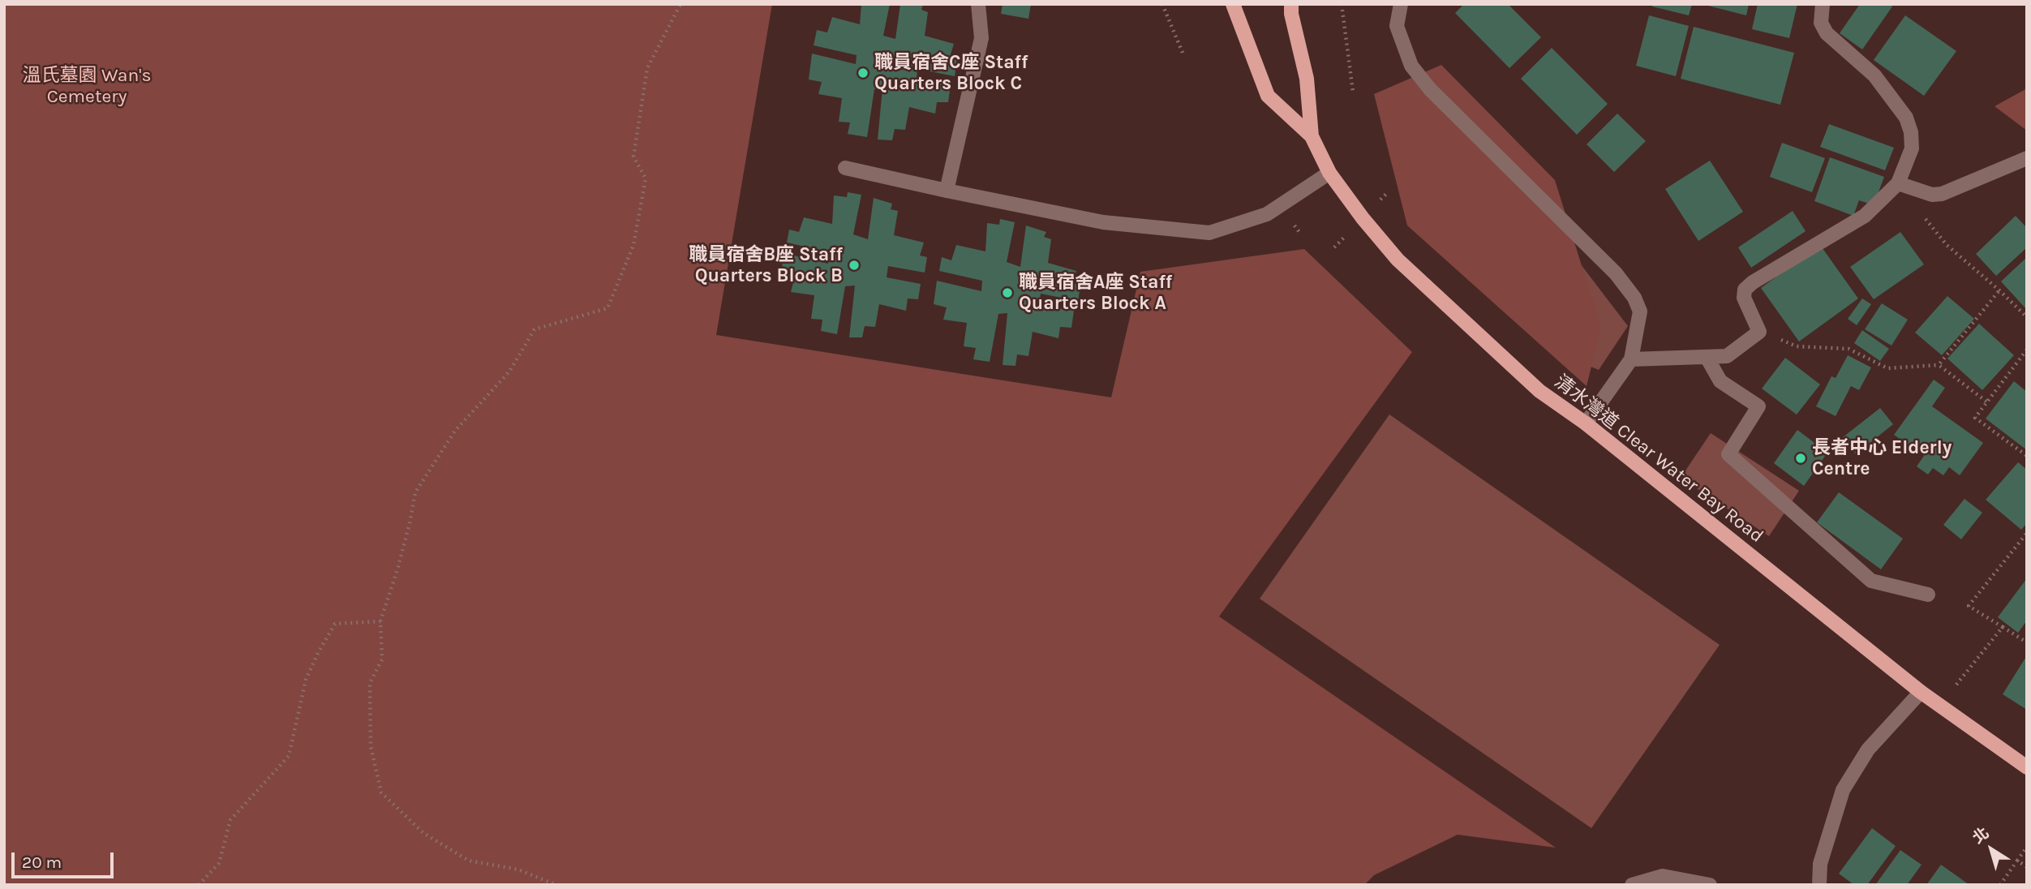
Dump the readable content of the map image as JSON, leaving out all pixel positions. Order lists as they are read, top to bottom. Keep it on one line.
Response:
{"streets":{"main road":["清水灣道 Clear Water Bay Road"]},"parks":["溫氏墓園 Wan's Cemetery"],"places":["職員宿舍C座 Staff Quarters Block C","職員宿舍B座 Staff Quarters Block B","職員宿舍A座 Staff Quarters Block A","長者中心 Elderly Centre"],"scale_bar":"20 m","north":"top left"}
